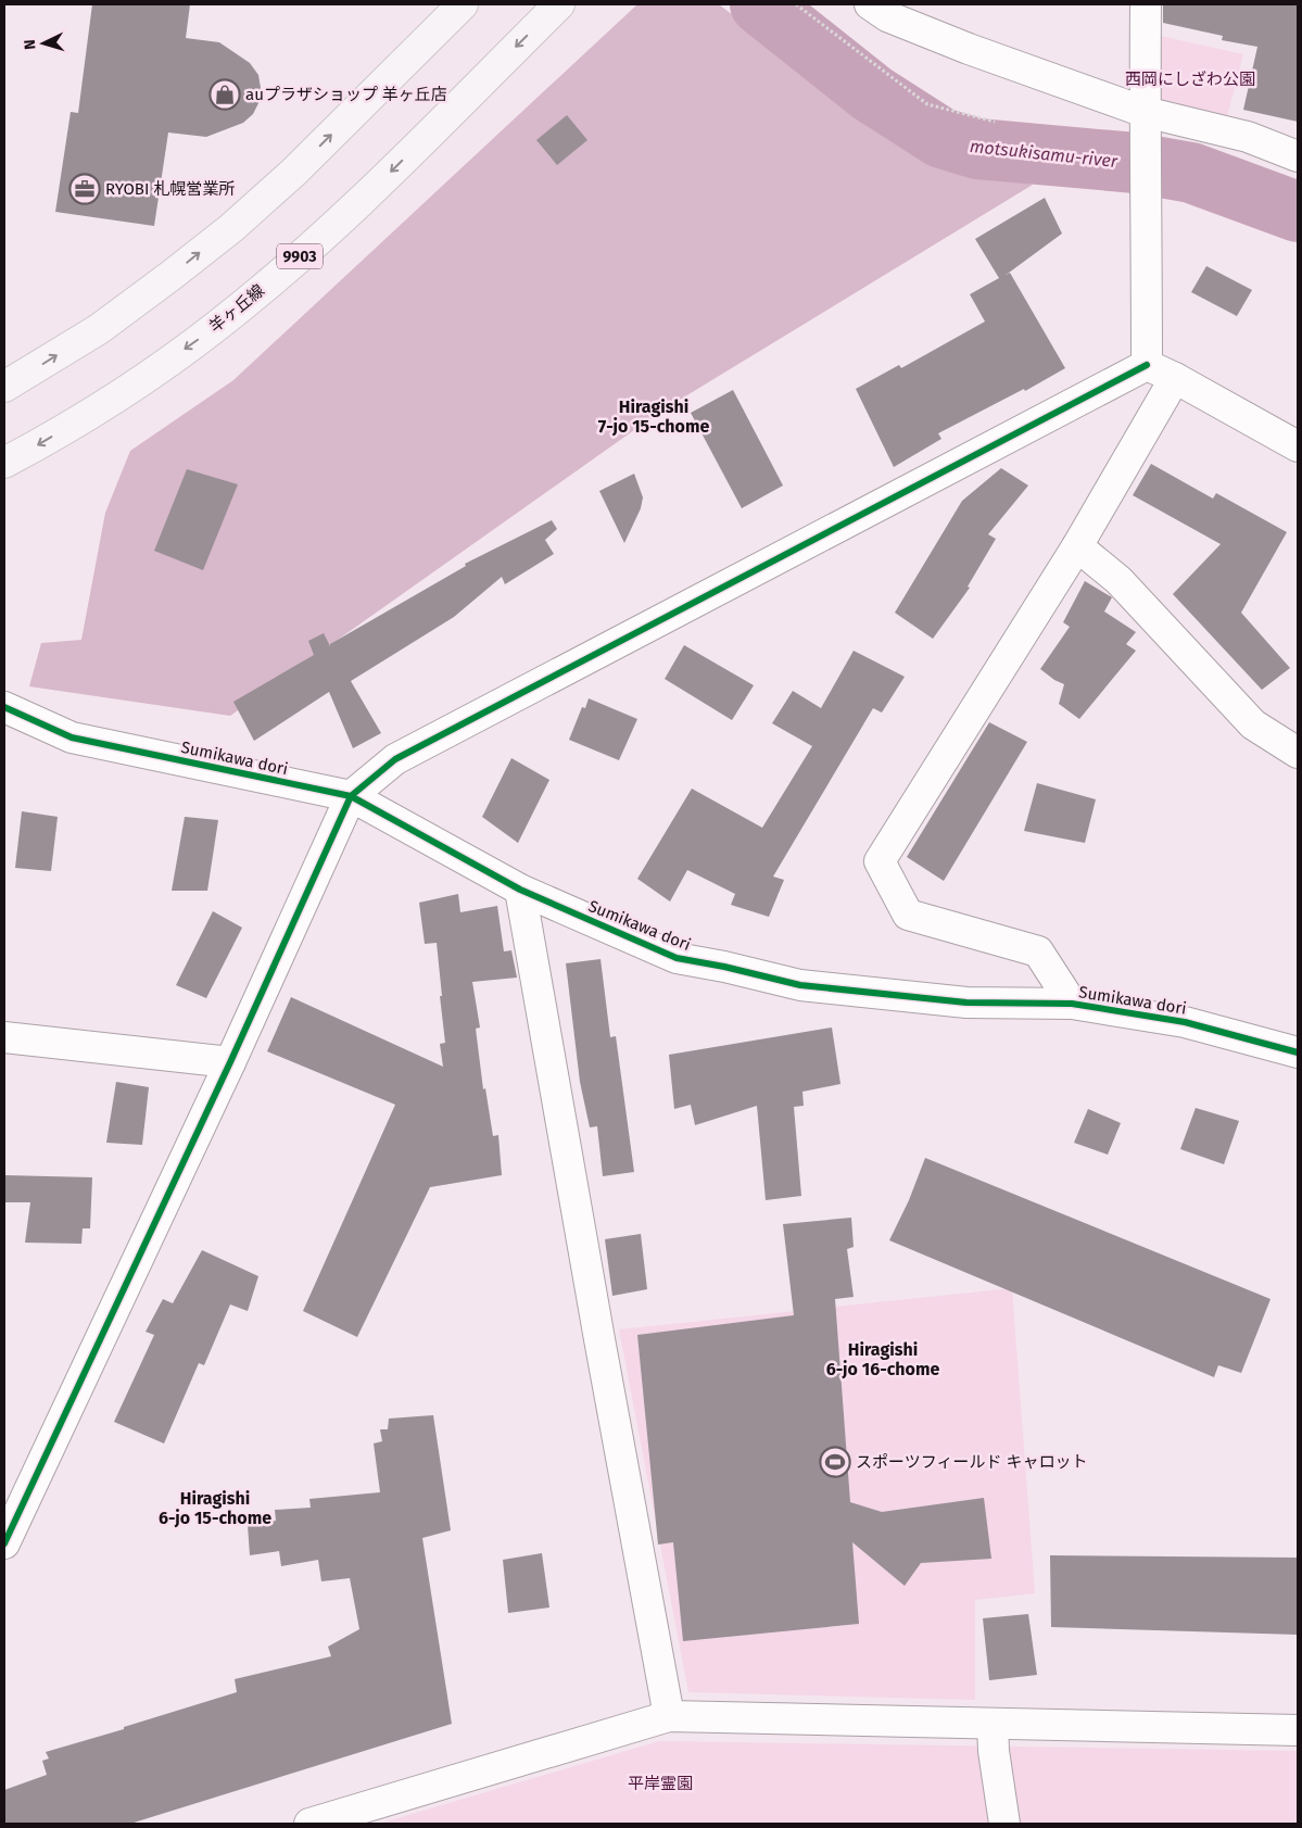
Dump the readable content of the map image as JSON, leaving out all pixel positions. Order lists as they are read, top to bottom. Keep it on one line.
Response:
{"streets":{"main road":["9903","羊ヶ丘線"],"street":["Sumikawa dori"]},"districts":["Hiragishi 7-jo 15-chome","Hiragishi 6-jo 16-chome","Hiragishi 6-jo 15-chome"],"water":["motsukisamu-river"],"parks":["西岡にしざわ公園","平岸霊園"],"places":{"shop":["auプラザショップ 羊ヶ丘店"],"office":["RYOBI 札幌営業所"],"sports":["スポーツフィールド キャロット"]},"north":"left"}
